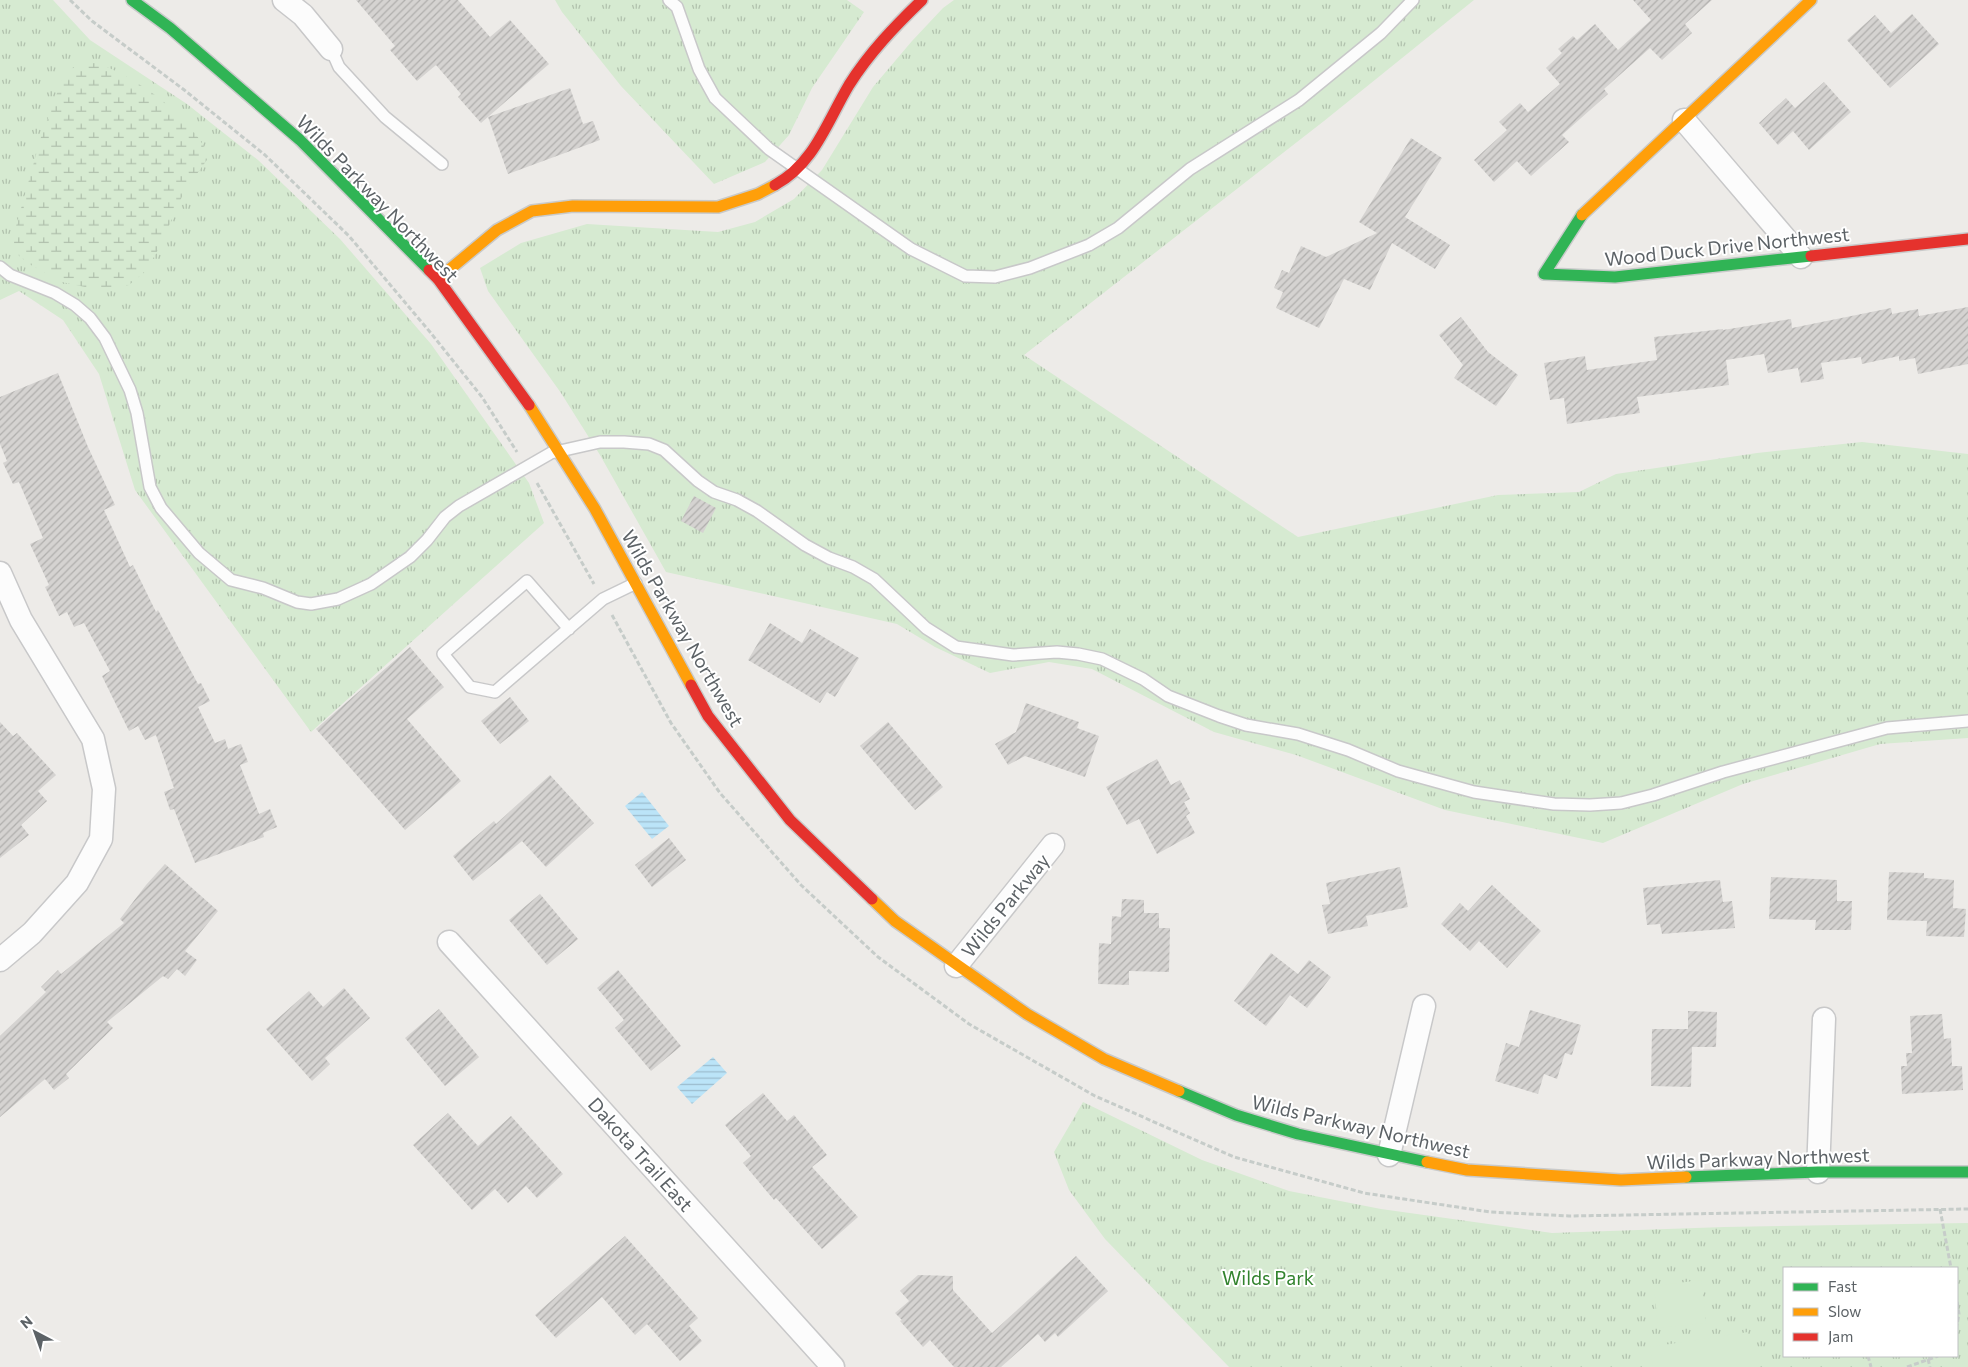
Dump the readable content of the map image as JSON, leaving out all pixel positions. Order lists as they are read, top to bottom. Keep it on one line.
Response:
{"streets":{"street":["Wilds Parkway Northwest","Wood Duck Drive Northwest","Wilds Parkway","Dakota Trail East"]},"crossings":[["Wilds Parkway Northwest","Wilds Parkway"]],"parks":["Wilds Park"],"legend":["Fast","Slow","Jam"],"north":"top left"}
